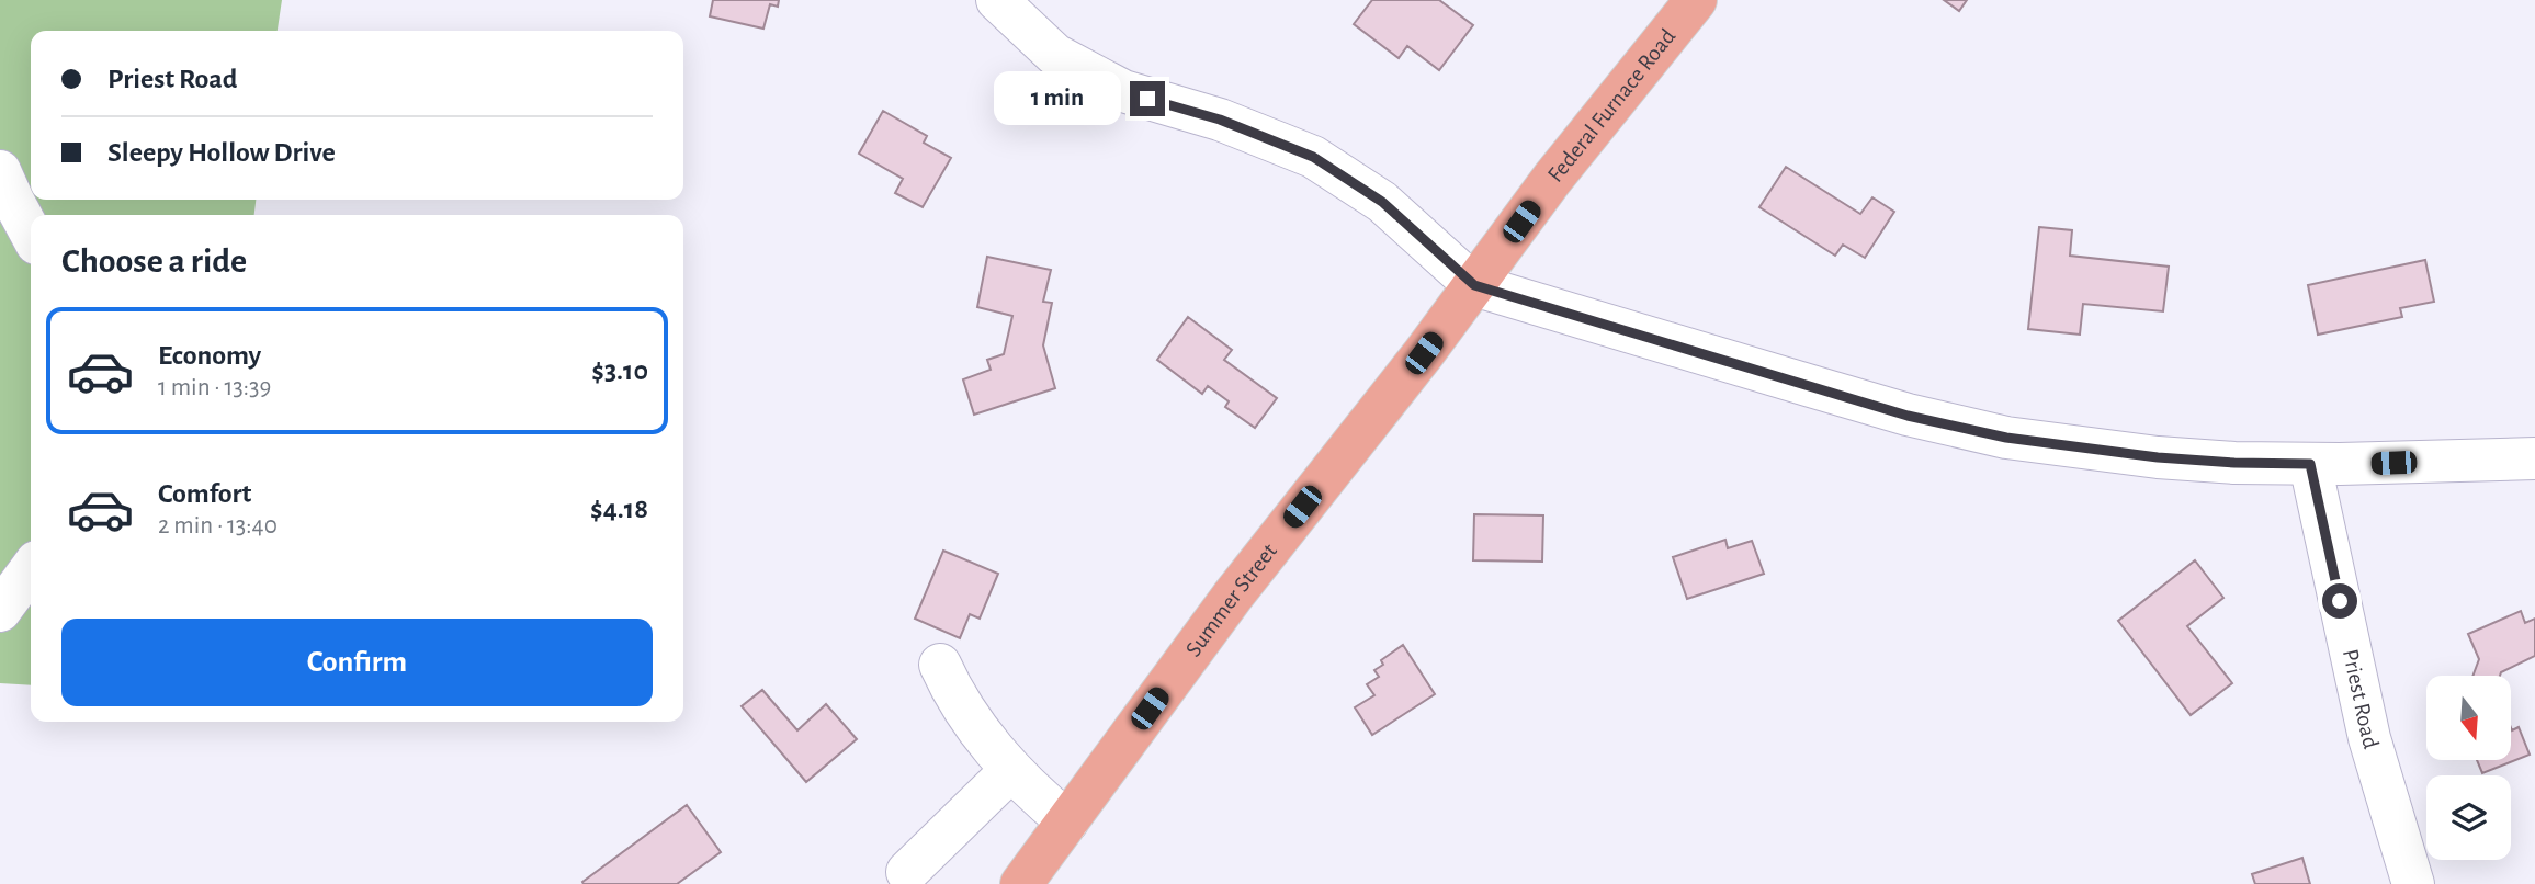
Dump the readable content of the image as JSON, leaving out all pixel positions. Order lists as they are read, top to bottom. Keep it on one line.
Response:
{"streets":{"main road":["Federal Furnace Road","Summer Street"],"street":["Priest Road"]},"crossings":[["Federal Furnace Road","Summer Street"]],"north":"bottom","page":{"banner":["Priest Road","Sleepy Hollow Drive"],"bubble":"1 min","heading":"Choose a ride","list":[{"name":"Economy","note":"1 min · 13:39","value":"$3.10"},{"name":"Comfort","note":"2 min · 13:40","value":"$4.18"}],"buttons":"Confirm"}}
